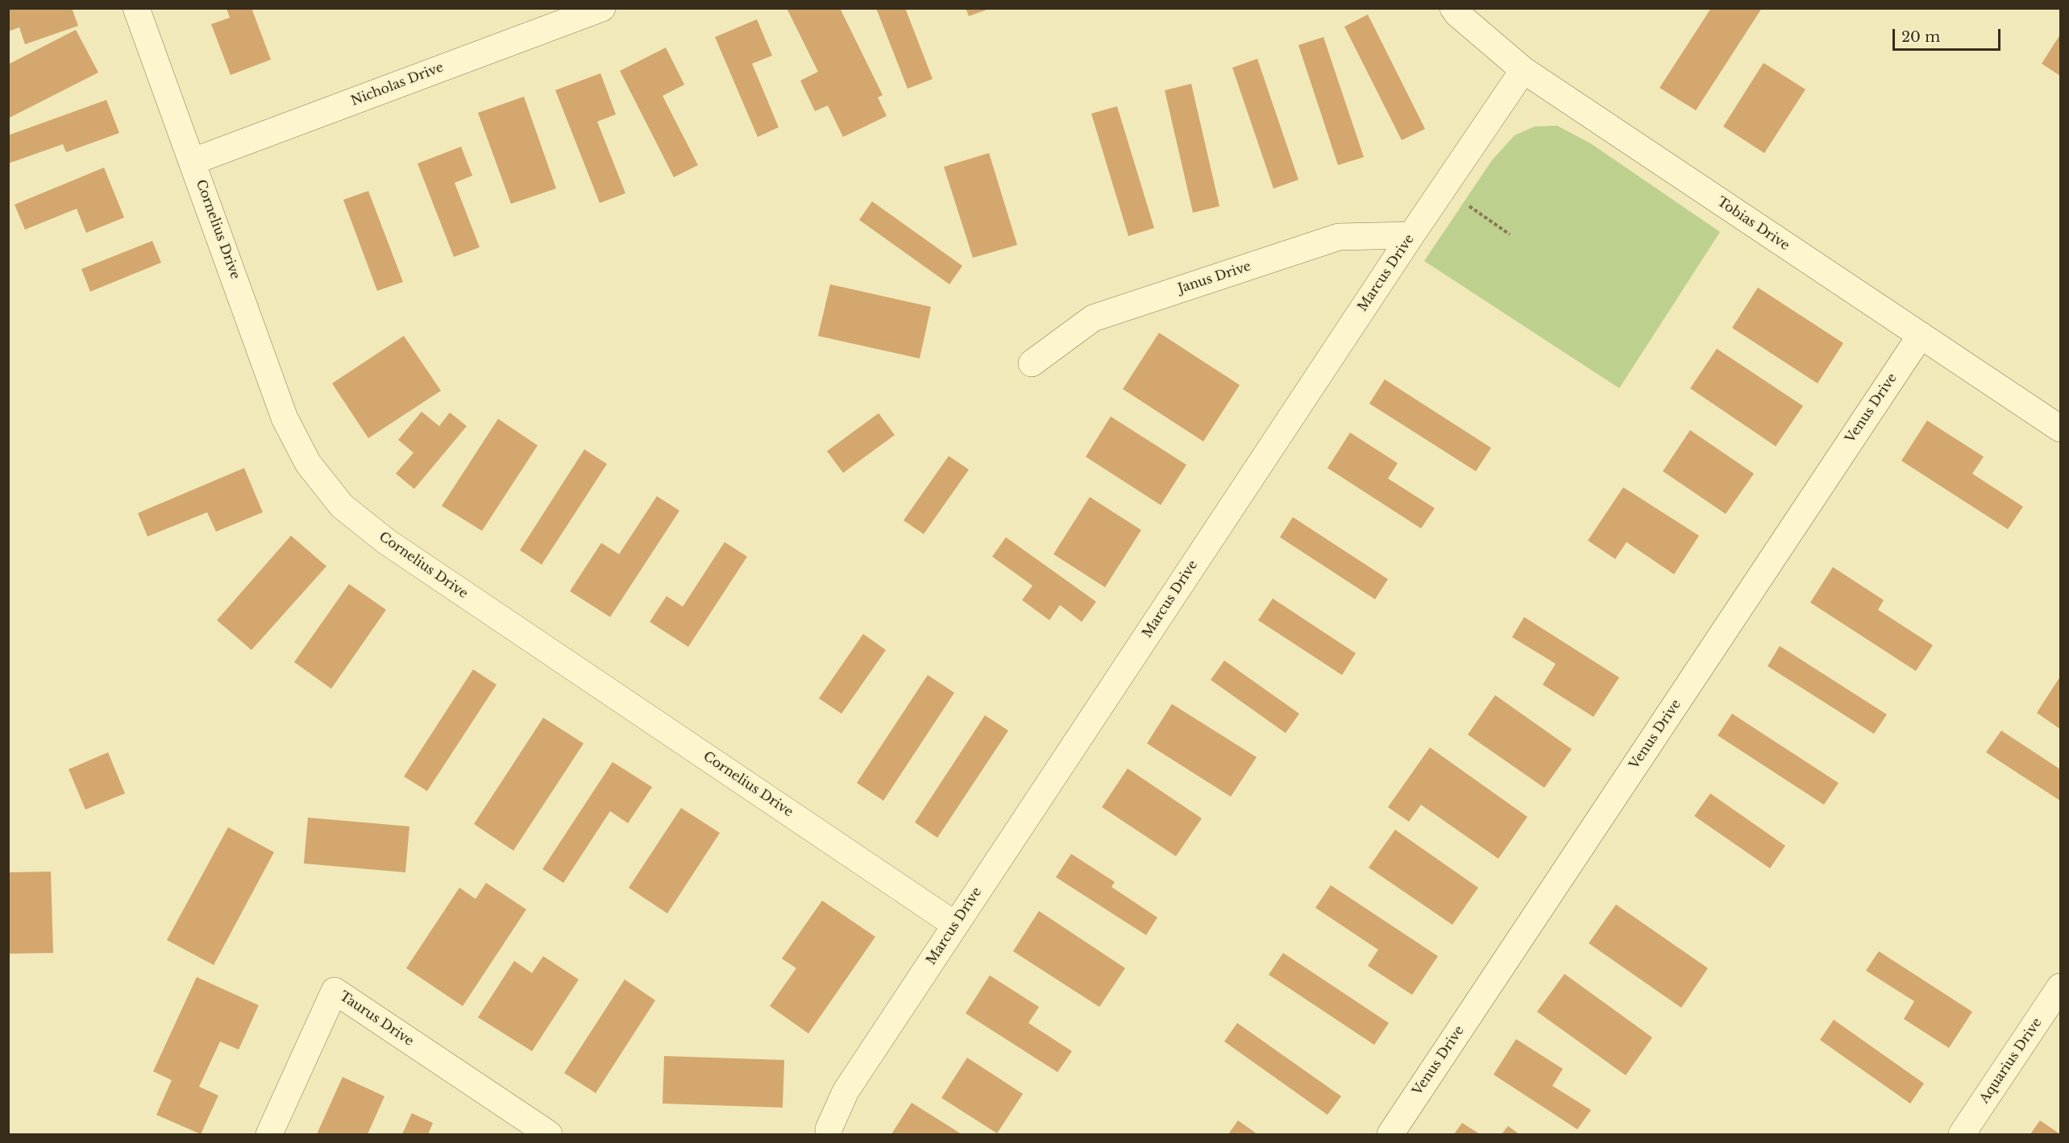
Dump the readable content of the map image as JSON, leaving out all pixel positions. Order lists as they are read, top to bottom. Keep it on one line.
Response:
{"streets":{"street":["Nicholas Drive","Tobias Drive","Cornelius Drive","Marcus Drive","Janus Drive","Venus Drive","Taurus Drive","Aquarius Drive"]},"crossings":[["Nicholas Drive","Cornelius Drive"],["Tobias Drive","Marcus Drive"],["Tobias Drive","Venus Drive"],["Cornelius Drive","Marcus Drive"],["Marcus Drive","Janus Drive"]],"scale_bar":"20 m"}
